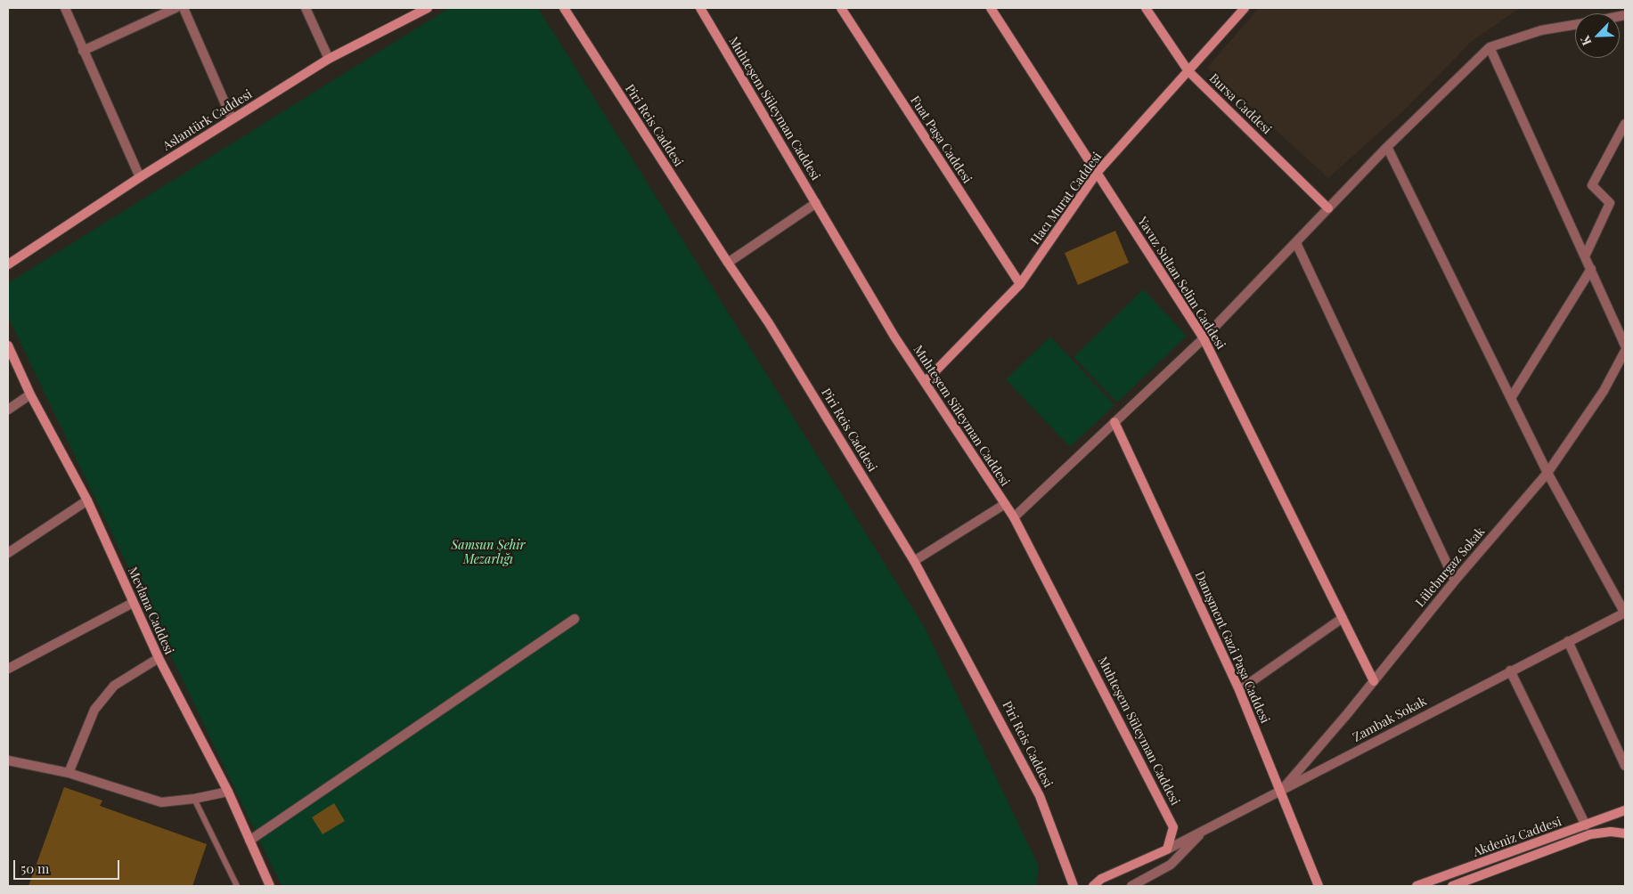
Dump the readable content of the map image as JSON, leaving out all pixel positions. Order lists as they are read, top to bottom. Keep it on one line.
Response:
{"streets":{"street":["Bursa Caddesi","Muhteşem Süleyman Caddesi","Aslantürk Caddesi","Piri Reis Caddesi","Fuat Paşa Caddesi","Hacı Murat Caddesi","Yavuz Sultan Selim Caddesi","Lüleburgaz Sokak","Mevlana Caddesi","Danışment Gazi Paşa Caddesi","Zambak Sokak","Akdeniz Caddesi"]},"crossings":[["Bursa Caddesi","Hacı Murat Caddesi"],["Muhteşem Süleyman Caddesi","Hacı Murat Caddesi"],["Muhteşem Süleyman Caddesi","Zambak Sokak"],["Fuat Paşa Caddesi","Hacı Murat Caddesi"],["Hacı Murat Caddesi","Yavuz Sultan Selim Caddesi"],["Yavuz Sultan Selim Caddesi","Lüleburgaz Sokak"],["Lüleburgaz Sokak","Danışment Gazi Paşa Caddesi"],["Lüleburgaz Sokak","Zambak Sokak"],["Danışment Gazi Paşa Caddesi","Zambak Sokak"]],"parks":["Samsun Şehir Mezarlığı"],"scale_bar":"50 m","north":"bottom left"}
